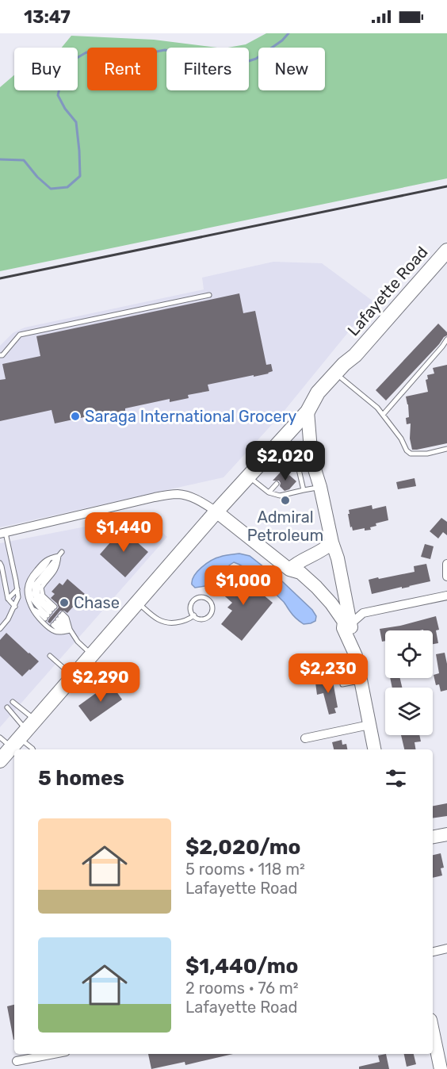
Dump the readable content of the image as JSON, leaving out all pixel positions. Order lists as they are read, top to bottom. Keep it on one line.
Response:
{"streets":{"main road":["Lafayette Road"]},"places":["Saraga International Grocery","Admiral Petroleum","Chase"],"page":{"status":"13:47","chip":["Buy","Rent","Filters","New"],"price":["$2,020","$1,440","$1,000","$2,230","$2,290"],"heading":"5 homes","list":[{"name":"$2,020/mo","note":"5 rooms · 118 m² · Lafayette Road"},{"name":"$1,440/mo","note":"2 rooms · 76 m² · Lafayette Road"}]}}
